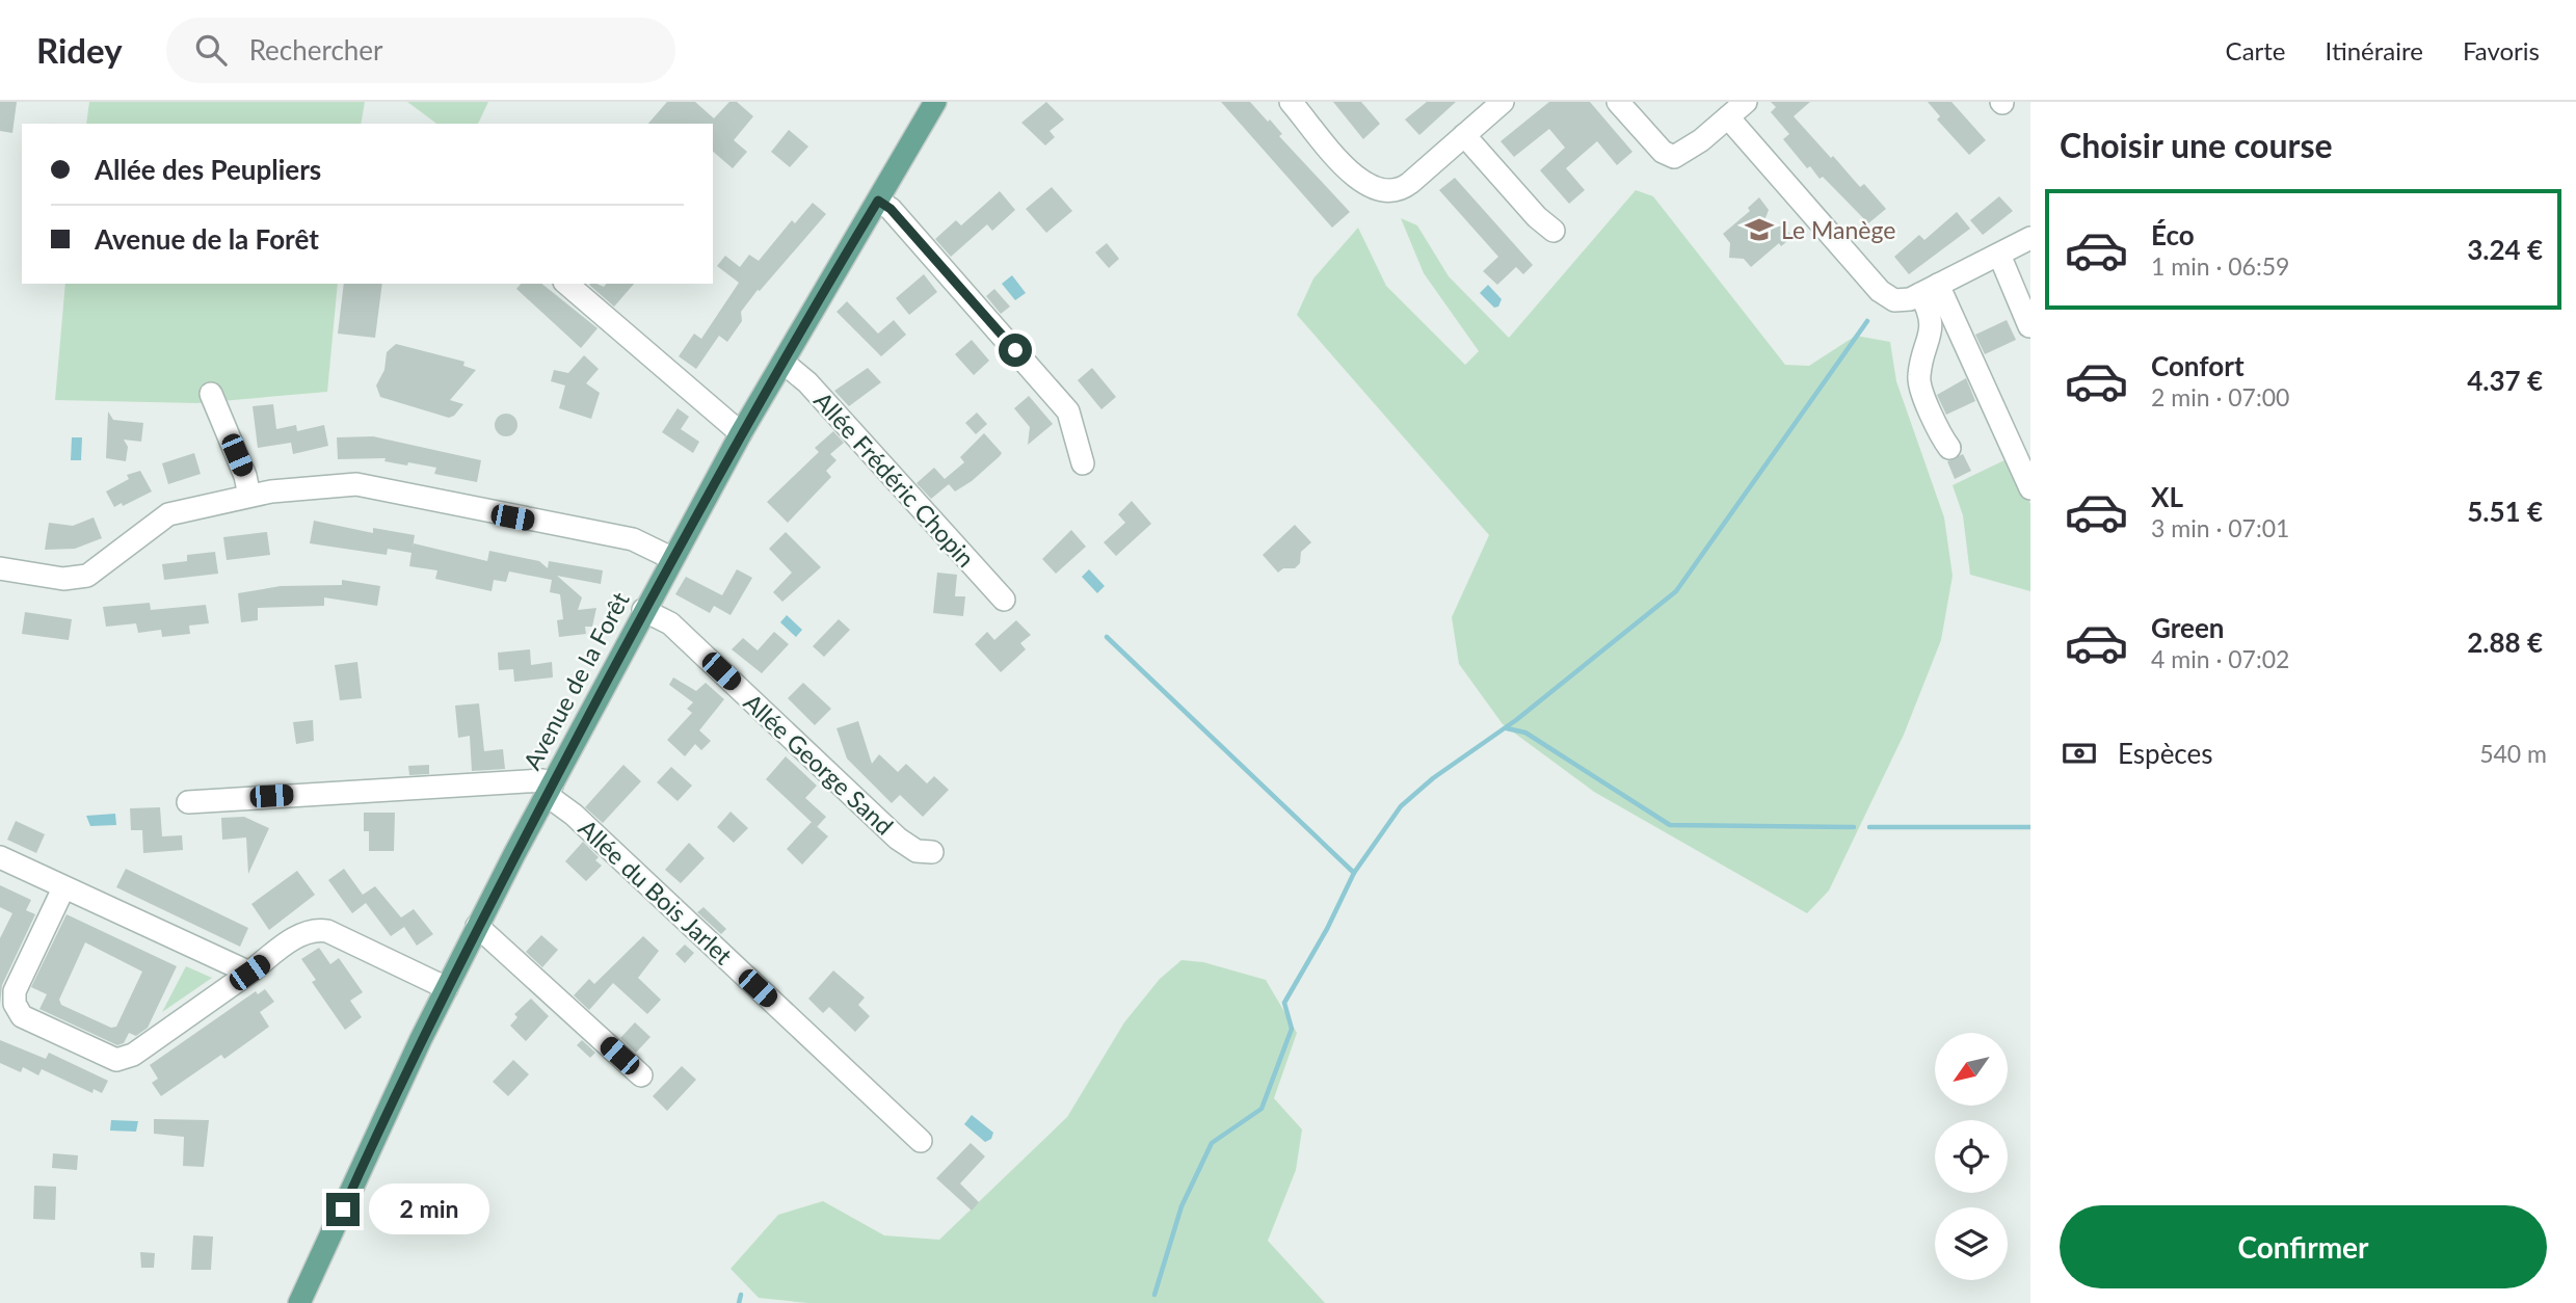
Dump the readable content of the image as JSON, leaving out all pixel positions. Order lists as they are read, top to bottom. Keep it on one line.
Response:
{"streets":{"main road":["Avenue de la Forêt"],"street":["Allée Frédéric Chopin","Allée George Sand","Allée du Bois Jarlet"]},"crossings":[["Allée Frédéric Chopin","Avenue de la Forêt"],["Avenue de la Forêt","Allée George Sand"],["Avenue de la Forêt","Allée du Bois Jarlet"]],"places":{"school or university":["Le Manège"]},"north":"bottom left","page":{"header":"Ridey","search":"Rechercher","nav":["Carte","Itinéraire","Favoris"],"heading":"Choisir une course","banner":["Allée des Peupliers","Avenue de la Forêt"],"list":[{"name":"Éco","note":"1 min · 06:59","value":"3.24 €"},{"name":"Confort","note":"2 min · 07:00","value":"4.37 €"},{"name":"XL","note":"3 min · 07:01","value":"5.51 €"},{"name":"Green","note":"4 min · 07:02","value":"2.88 €"}],"pay":["Espèces","540 m"],"bubble":"2 min","buttons":"Confirmer"}}
